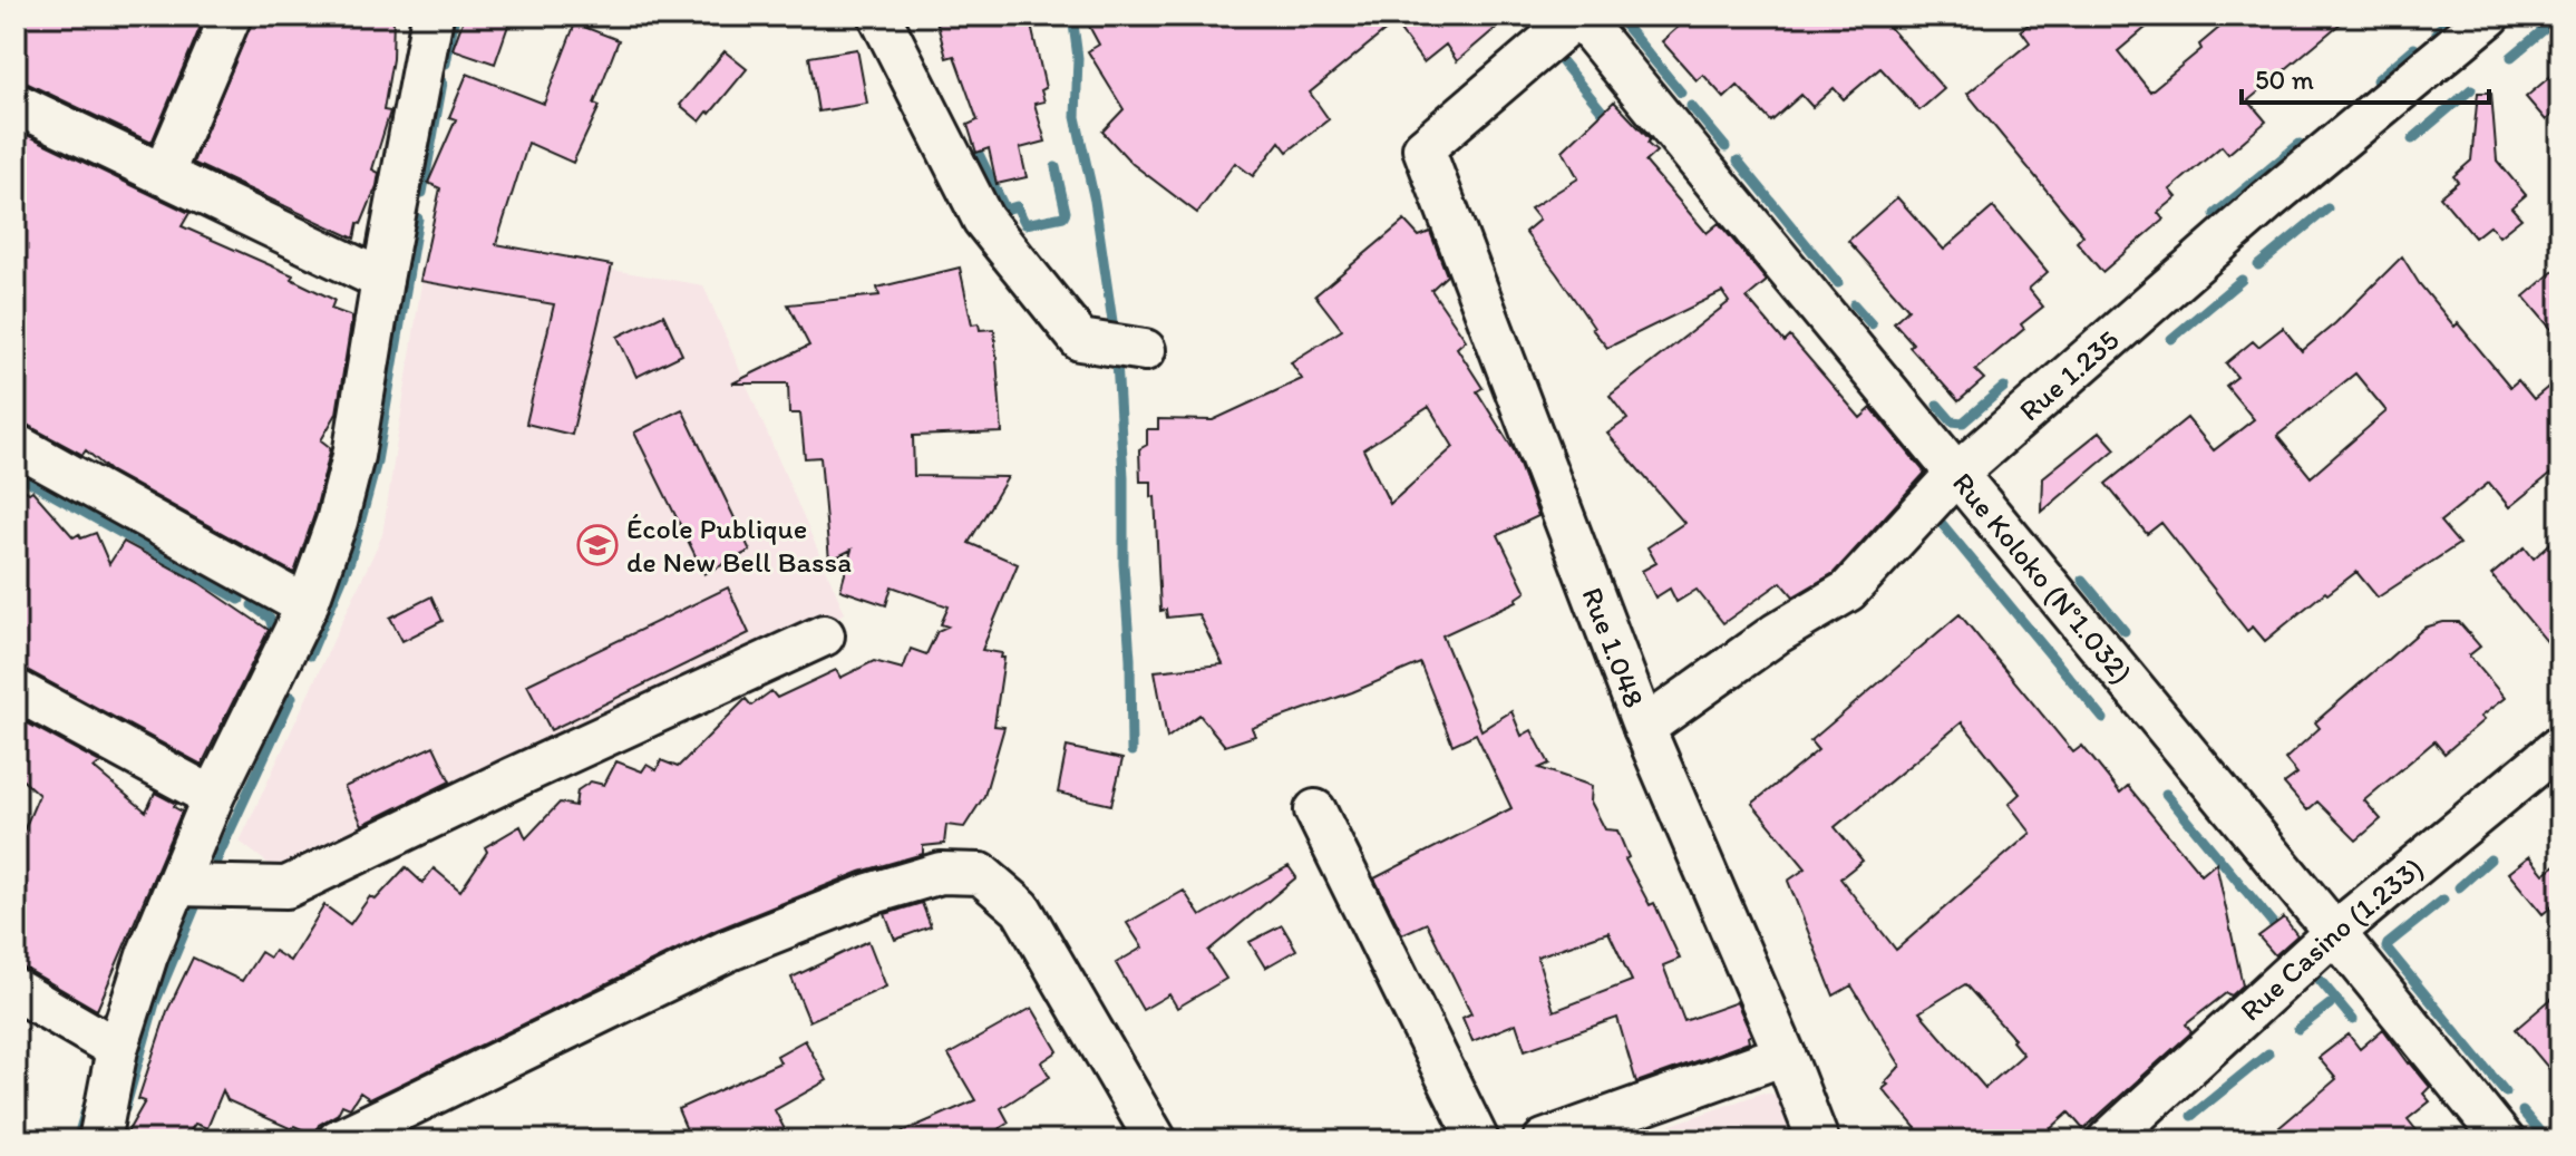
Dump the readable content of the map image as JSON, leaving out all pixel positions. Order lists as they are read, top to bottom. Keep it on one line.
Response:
{"streets":{"street":["Rue 1.235","Rue Koloko (N°1.032)","Rue 1.048","Rue Casino (1.233)"]},"crossings":[["Rue 1.235","Rue Koloko (N°1.032)"],["Rue 1.235","Rue 1.048"],["Rue Koloko (N°1.032)","Rue 1.048"],["Rue Koloko (N°1.032)","Rue Casino (1.233)"]],"places":{"school or university":["École Publique de New Bell Bassa"]},"scale_bar":"50 m"}
